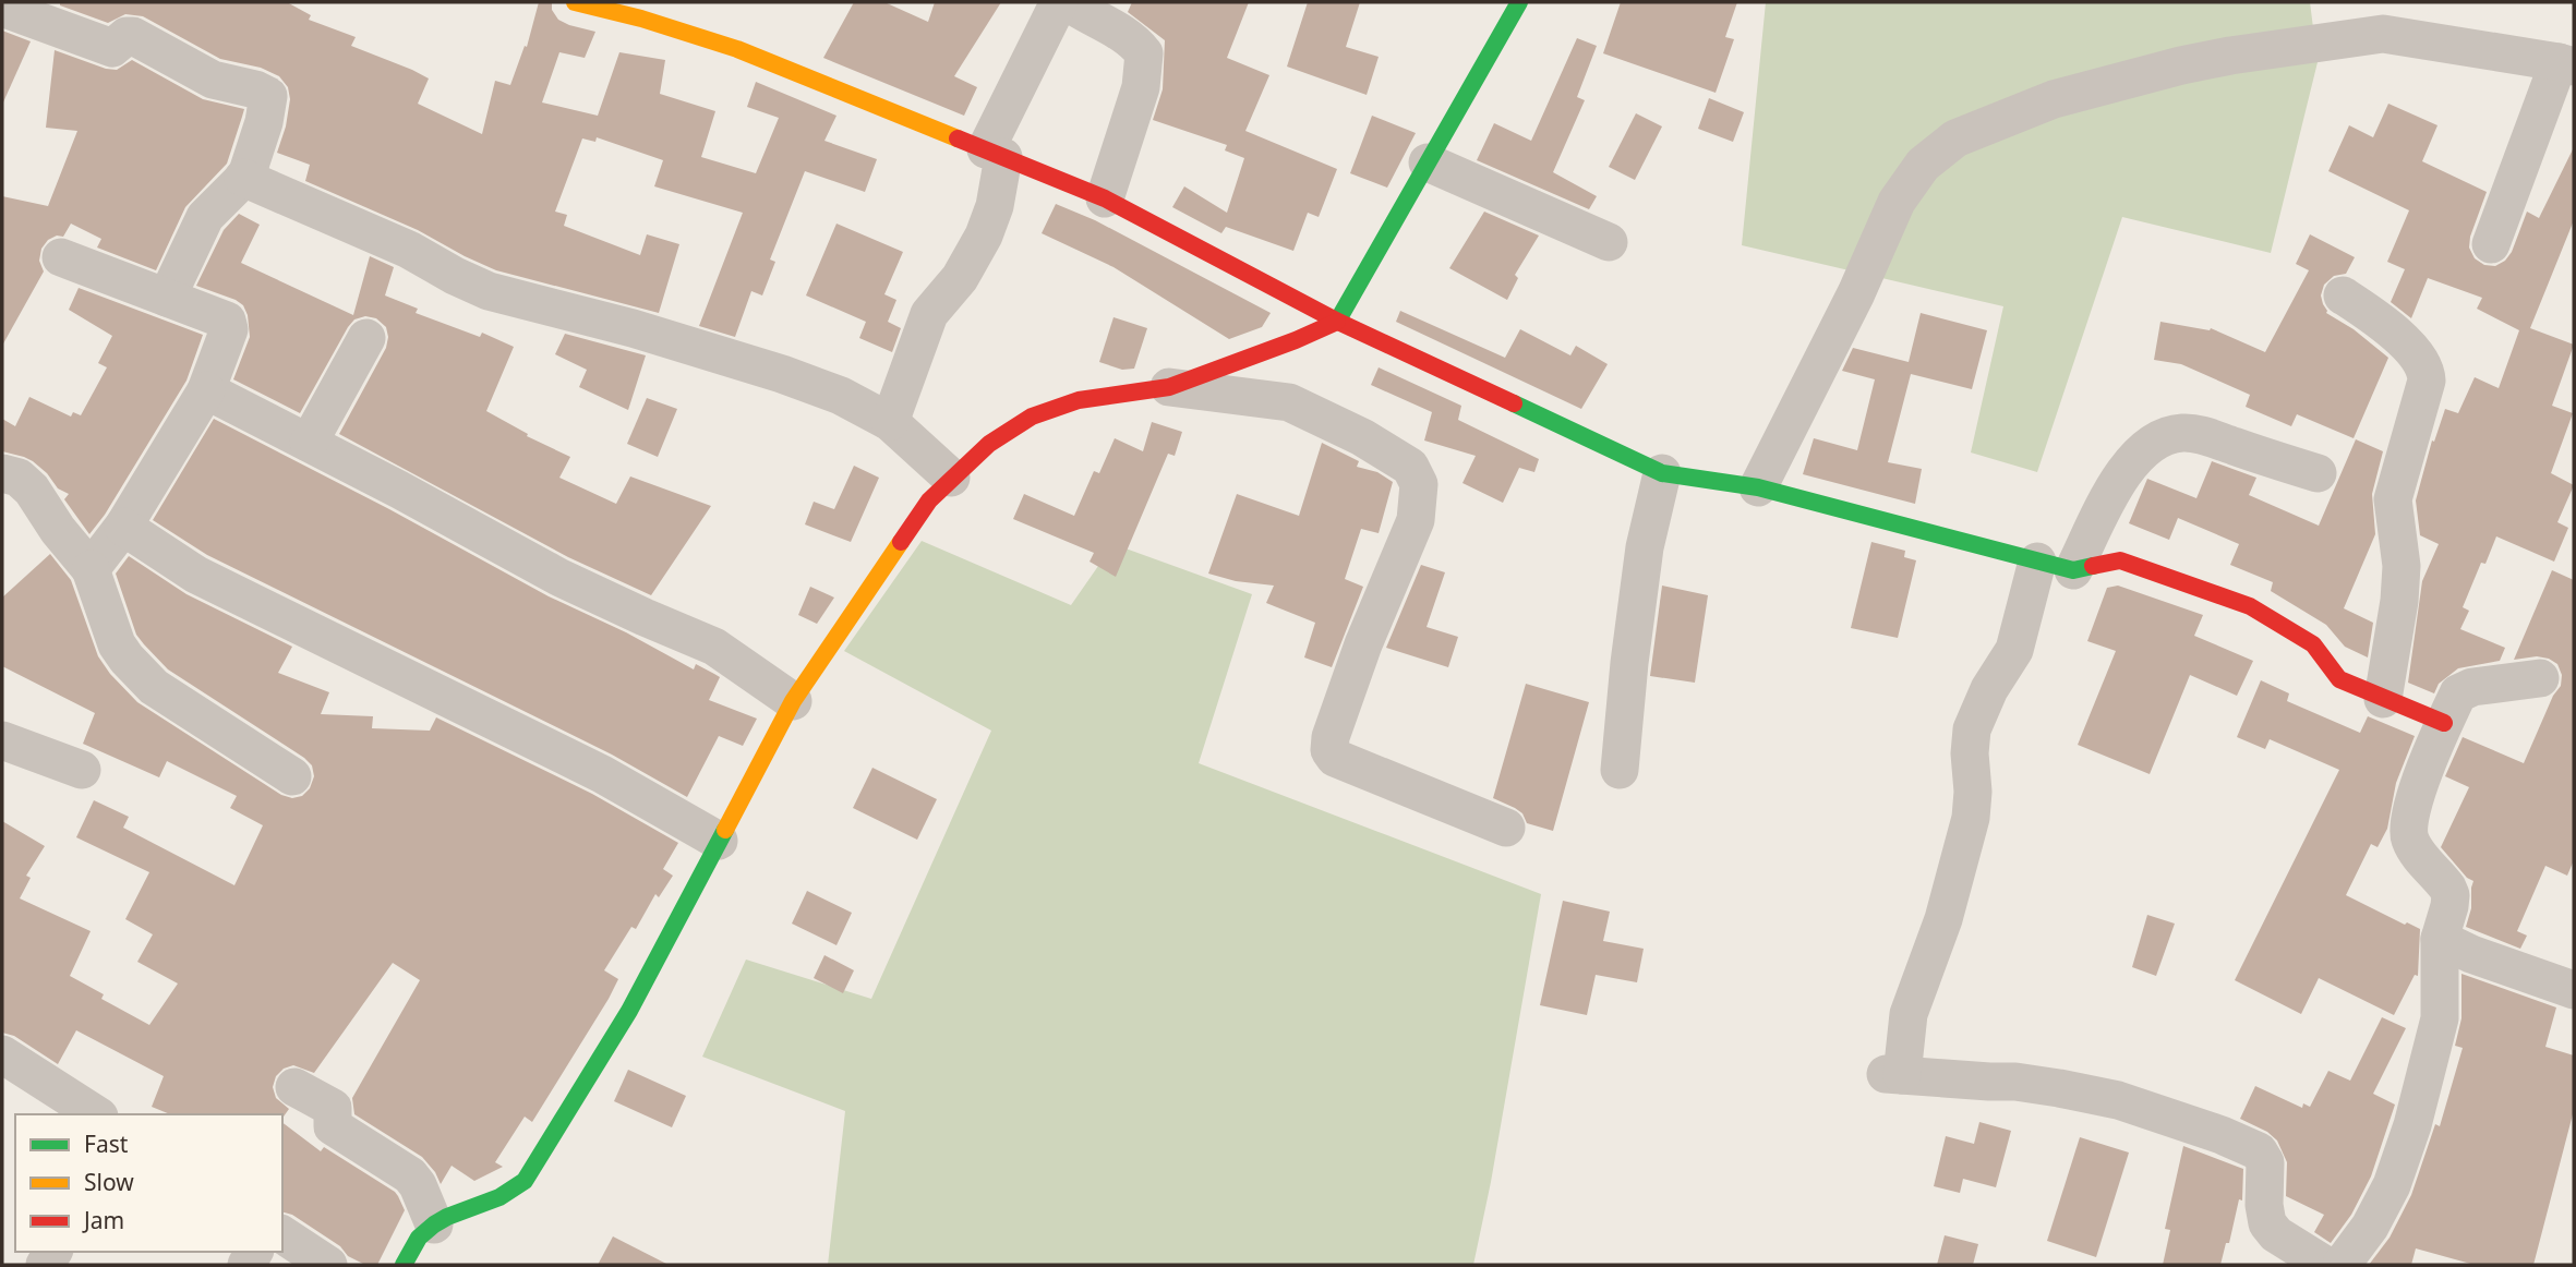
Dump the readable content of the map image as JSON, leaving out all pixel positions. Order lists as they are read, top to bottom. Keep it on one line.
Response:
{"legend":["Fast","Slow","Jam"]}
